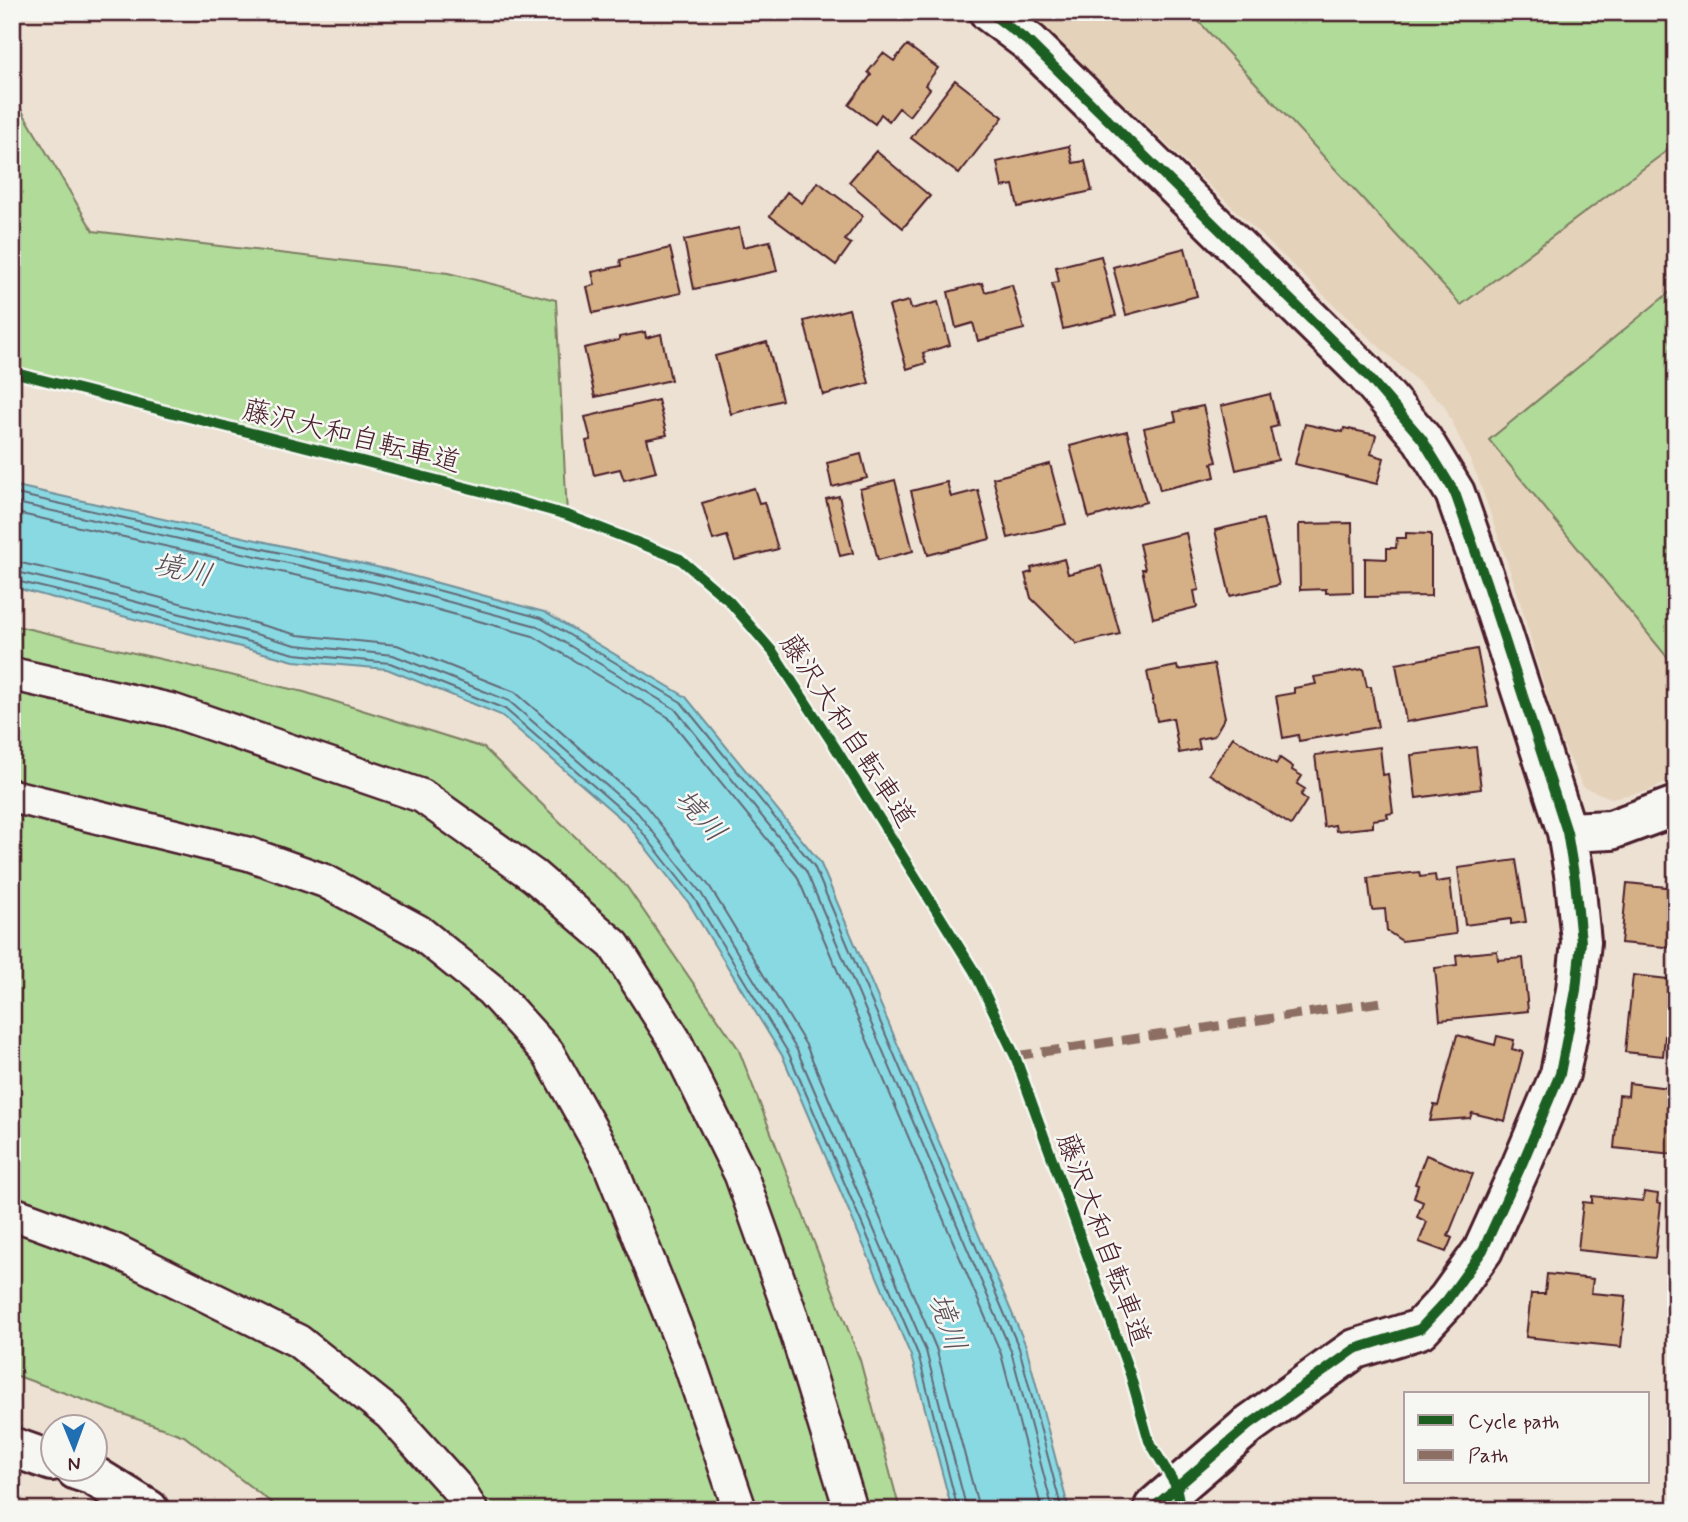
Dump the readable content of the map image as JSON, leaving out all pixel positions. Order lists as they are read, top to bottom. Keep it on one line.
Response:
{"streets":{"cycle path":["藤沢大和自転車道"]},"water":["境川"],"legend":["Cycle path","Path"],"north":"bottom"}
